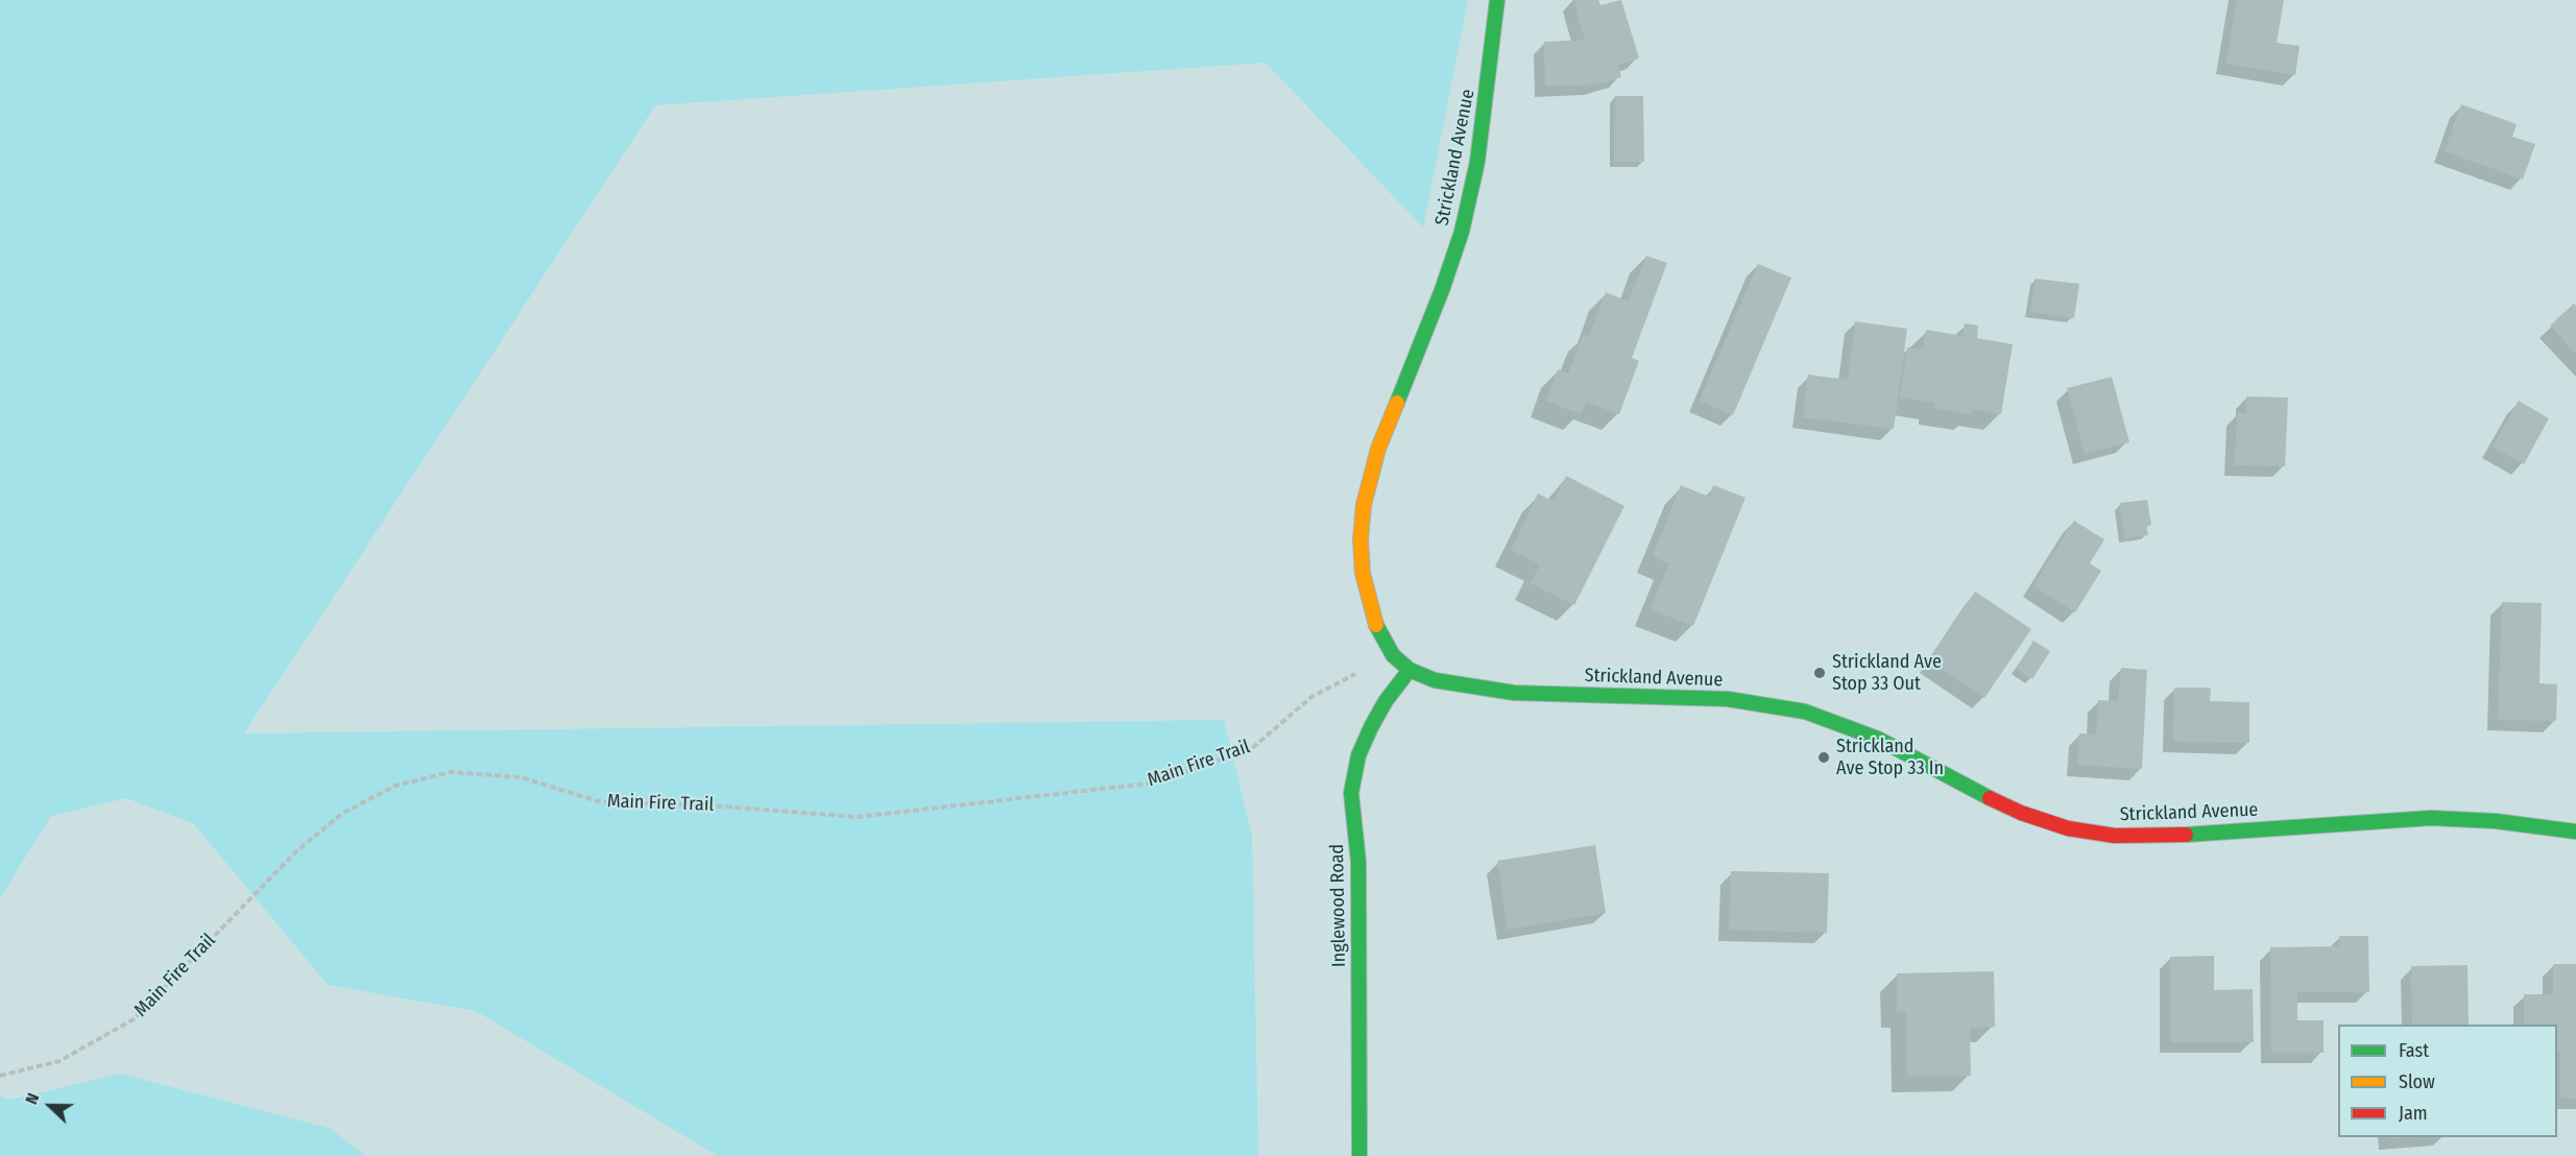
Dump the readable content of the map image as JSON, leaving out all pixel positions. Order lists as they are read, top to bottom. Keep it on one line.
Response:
{"streets":{"street":["Strickland Avenue","Inglewood Road"],"path":["Main Fire Trail"]},"crossings":[["Strickland Avenue","Main Fire Trail"],["Strickland Avenue","Inglewood Road"]],"places":["Strickland Ave Stop 33 Out","Strickland Ave Stop 33 In"],"legend":["Fast","Slow","Jam"],"north":"left"}
